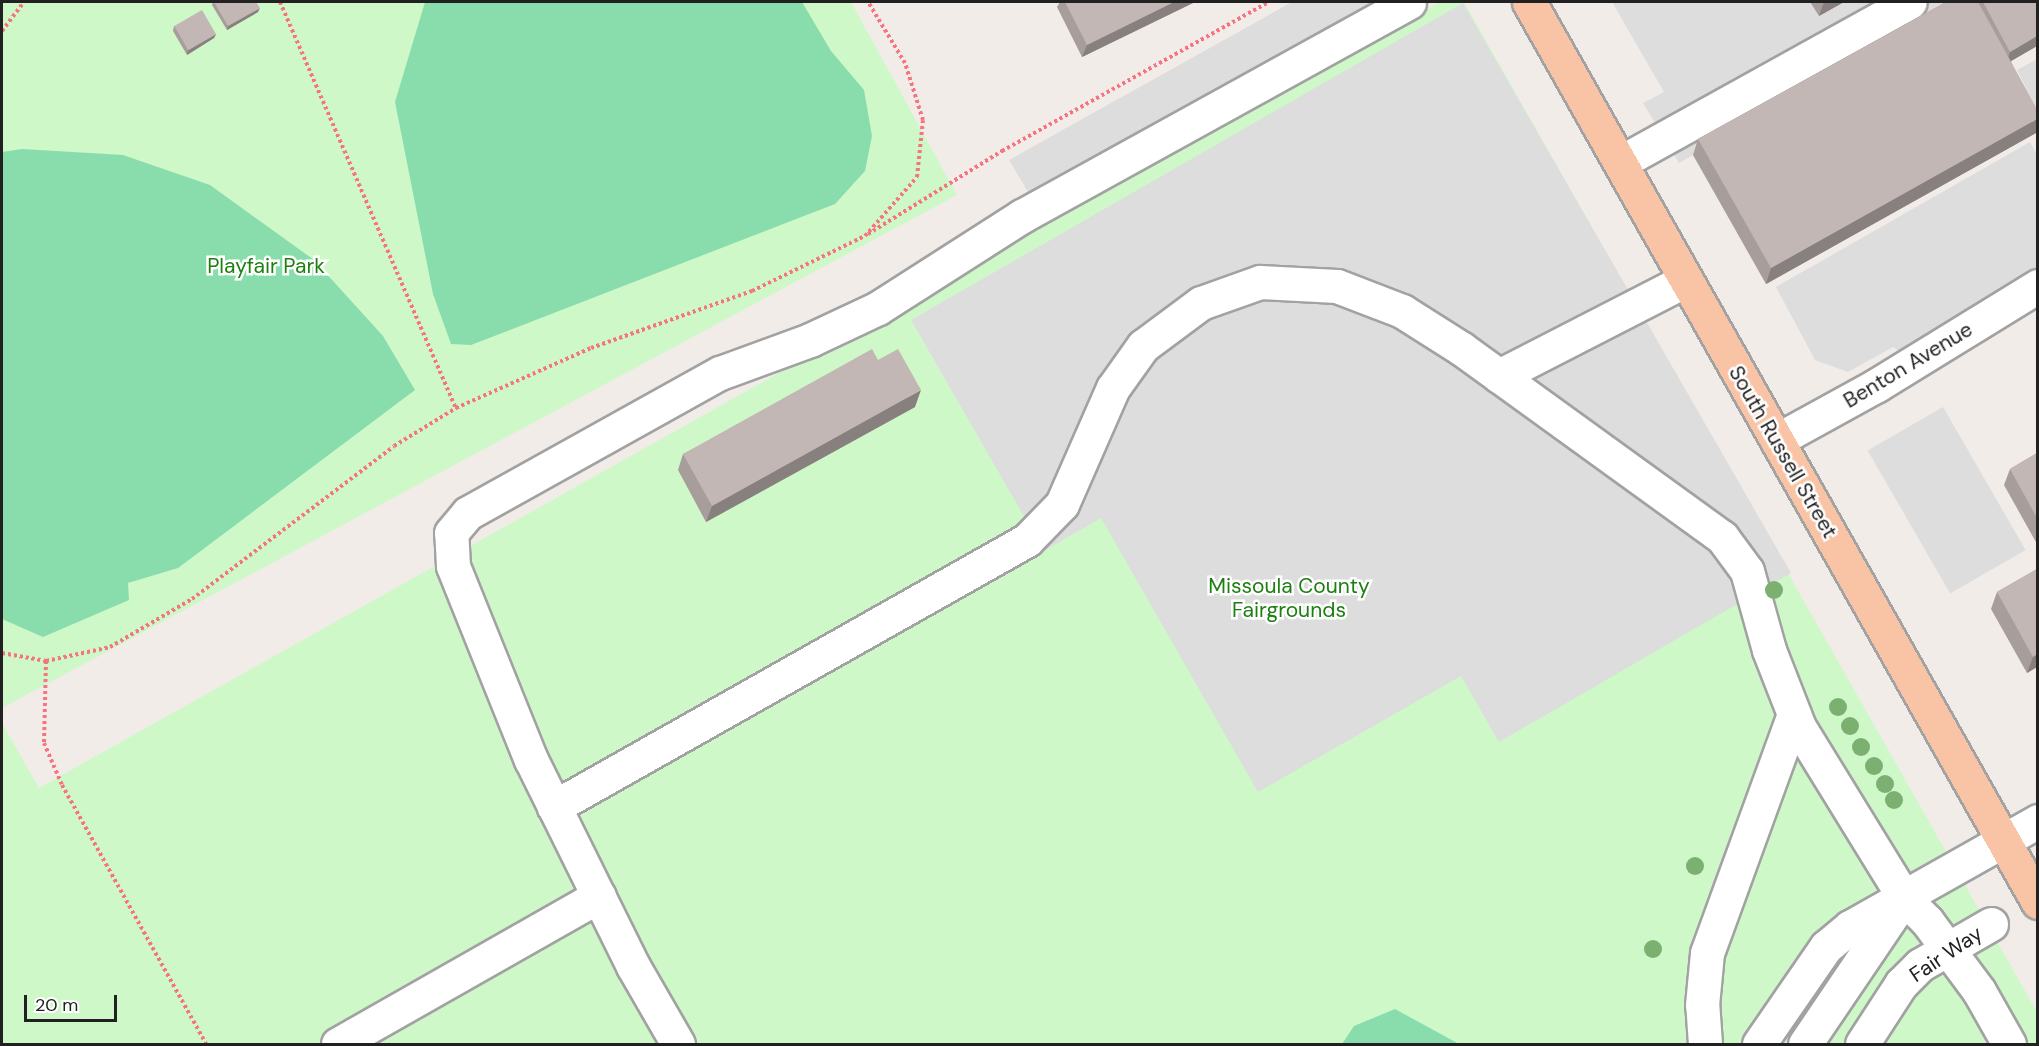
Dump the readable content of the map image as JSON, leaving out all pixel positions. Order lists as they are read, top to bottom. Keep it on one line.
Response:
{"streets":{"main road":["South Russell Street"],"street":["Benton Avenue","Fair Way"]},"crossings":[["Benton Avenue","South Russell Street"]],"parks":["Playfair Park","Missoula County Fairgrounds"],"scale_bar":"20 m"}
